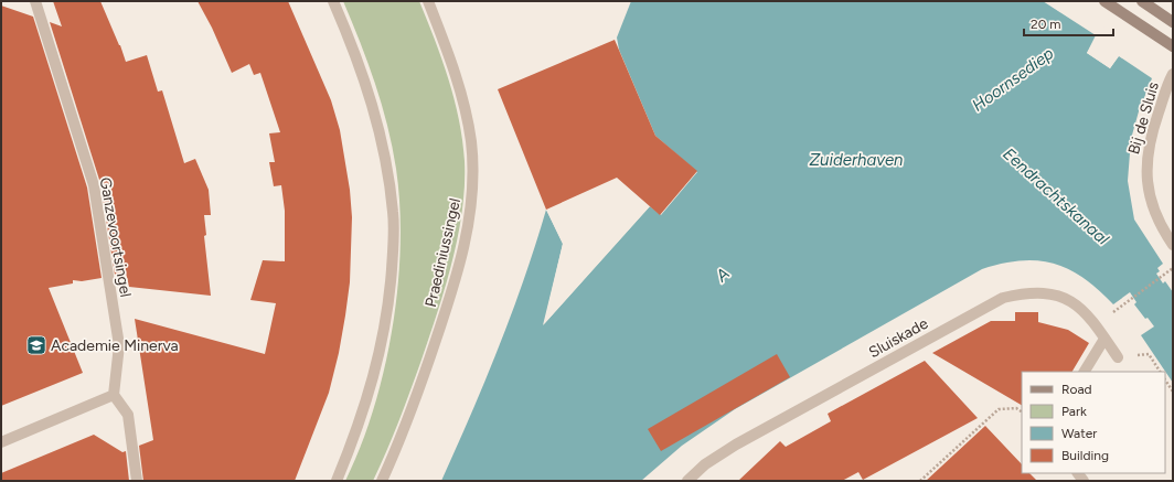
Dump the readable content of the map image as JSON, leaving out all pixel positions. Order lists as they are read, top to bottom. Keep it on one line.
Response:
{"streets":{"street":["Bij de Sluis","Ganzevoortsingel","Praediniussingel","Sluiskade"]},"water":["Hoornsediep","Zuiderhaven","Eendrachtskanaal","A"],"places":{"school or university":["Academie Minerva"]},"legend":["Road","Park","Water","Building"],"scale_bar":"20 m"}
